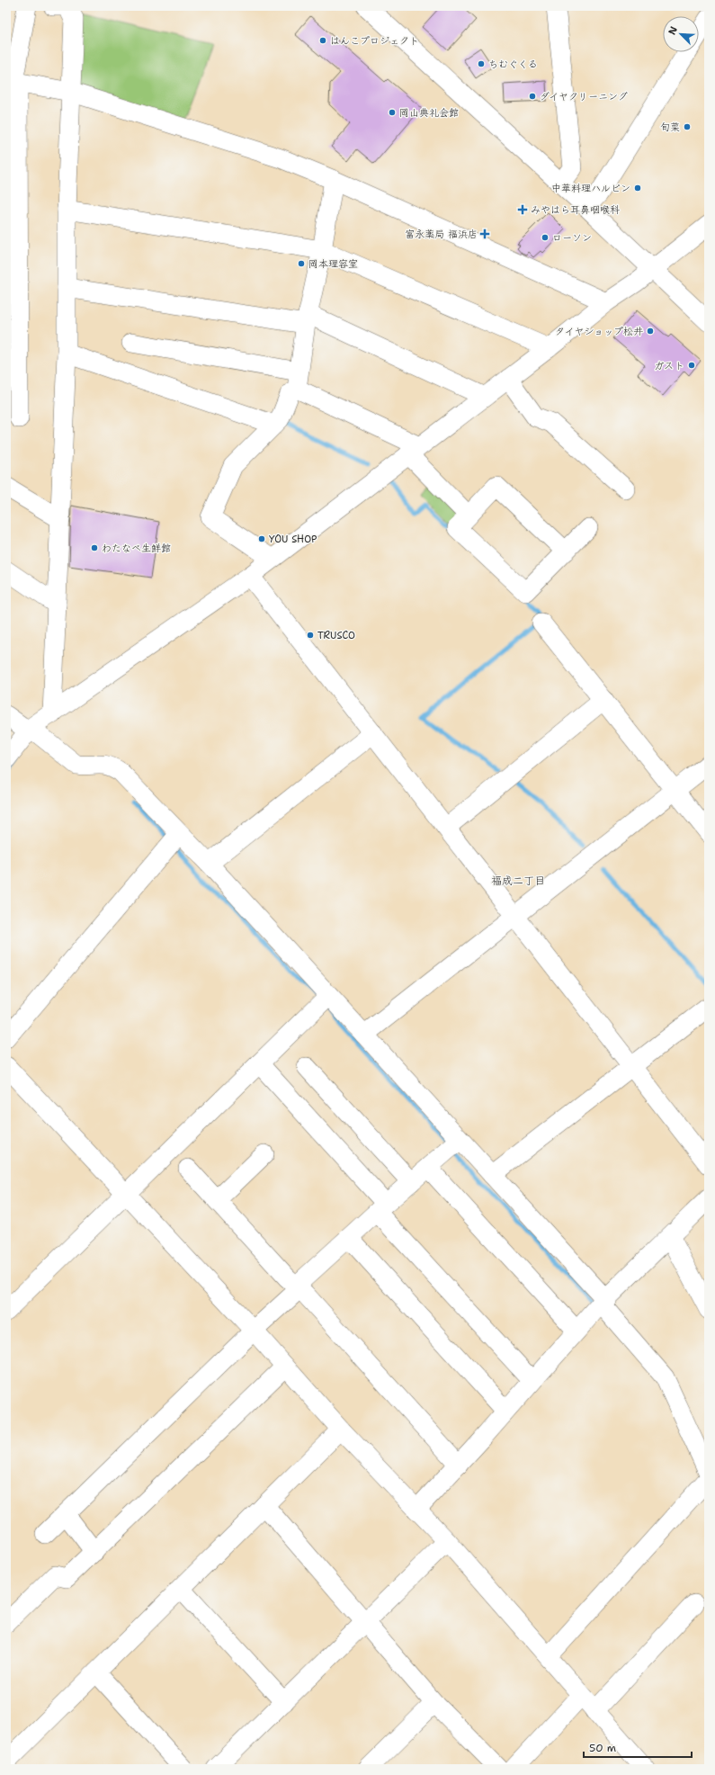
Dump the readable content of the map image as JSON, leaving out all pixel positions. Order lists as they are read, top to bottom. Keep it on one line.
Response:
{"districts":["福成二丁目"],"places":{"other":["はんこプロジェクト","ちむぐくる","ダイヤクリーニング","岡山典礼会館","旬菜","中華料理ハルピン","ローソン","岡本理容室","タイヤショップ松井","ガスト","YOU SHOP","わたなべ生鮮館","TRUSCO"],"health":["みやはら耳鼻咽喉科","富永薬局 福浜店"]},"scale_bar":"50 m","north":"top left"}
